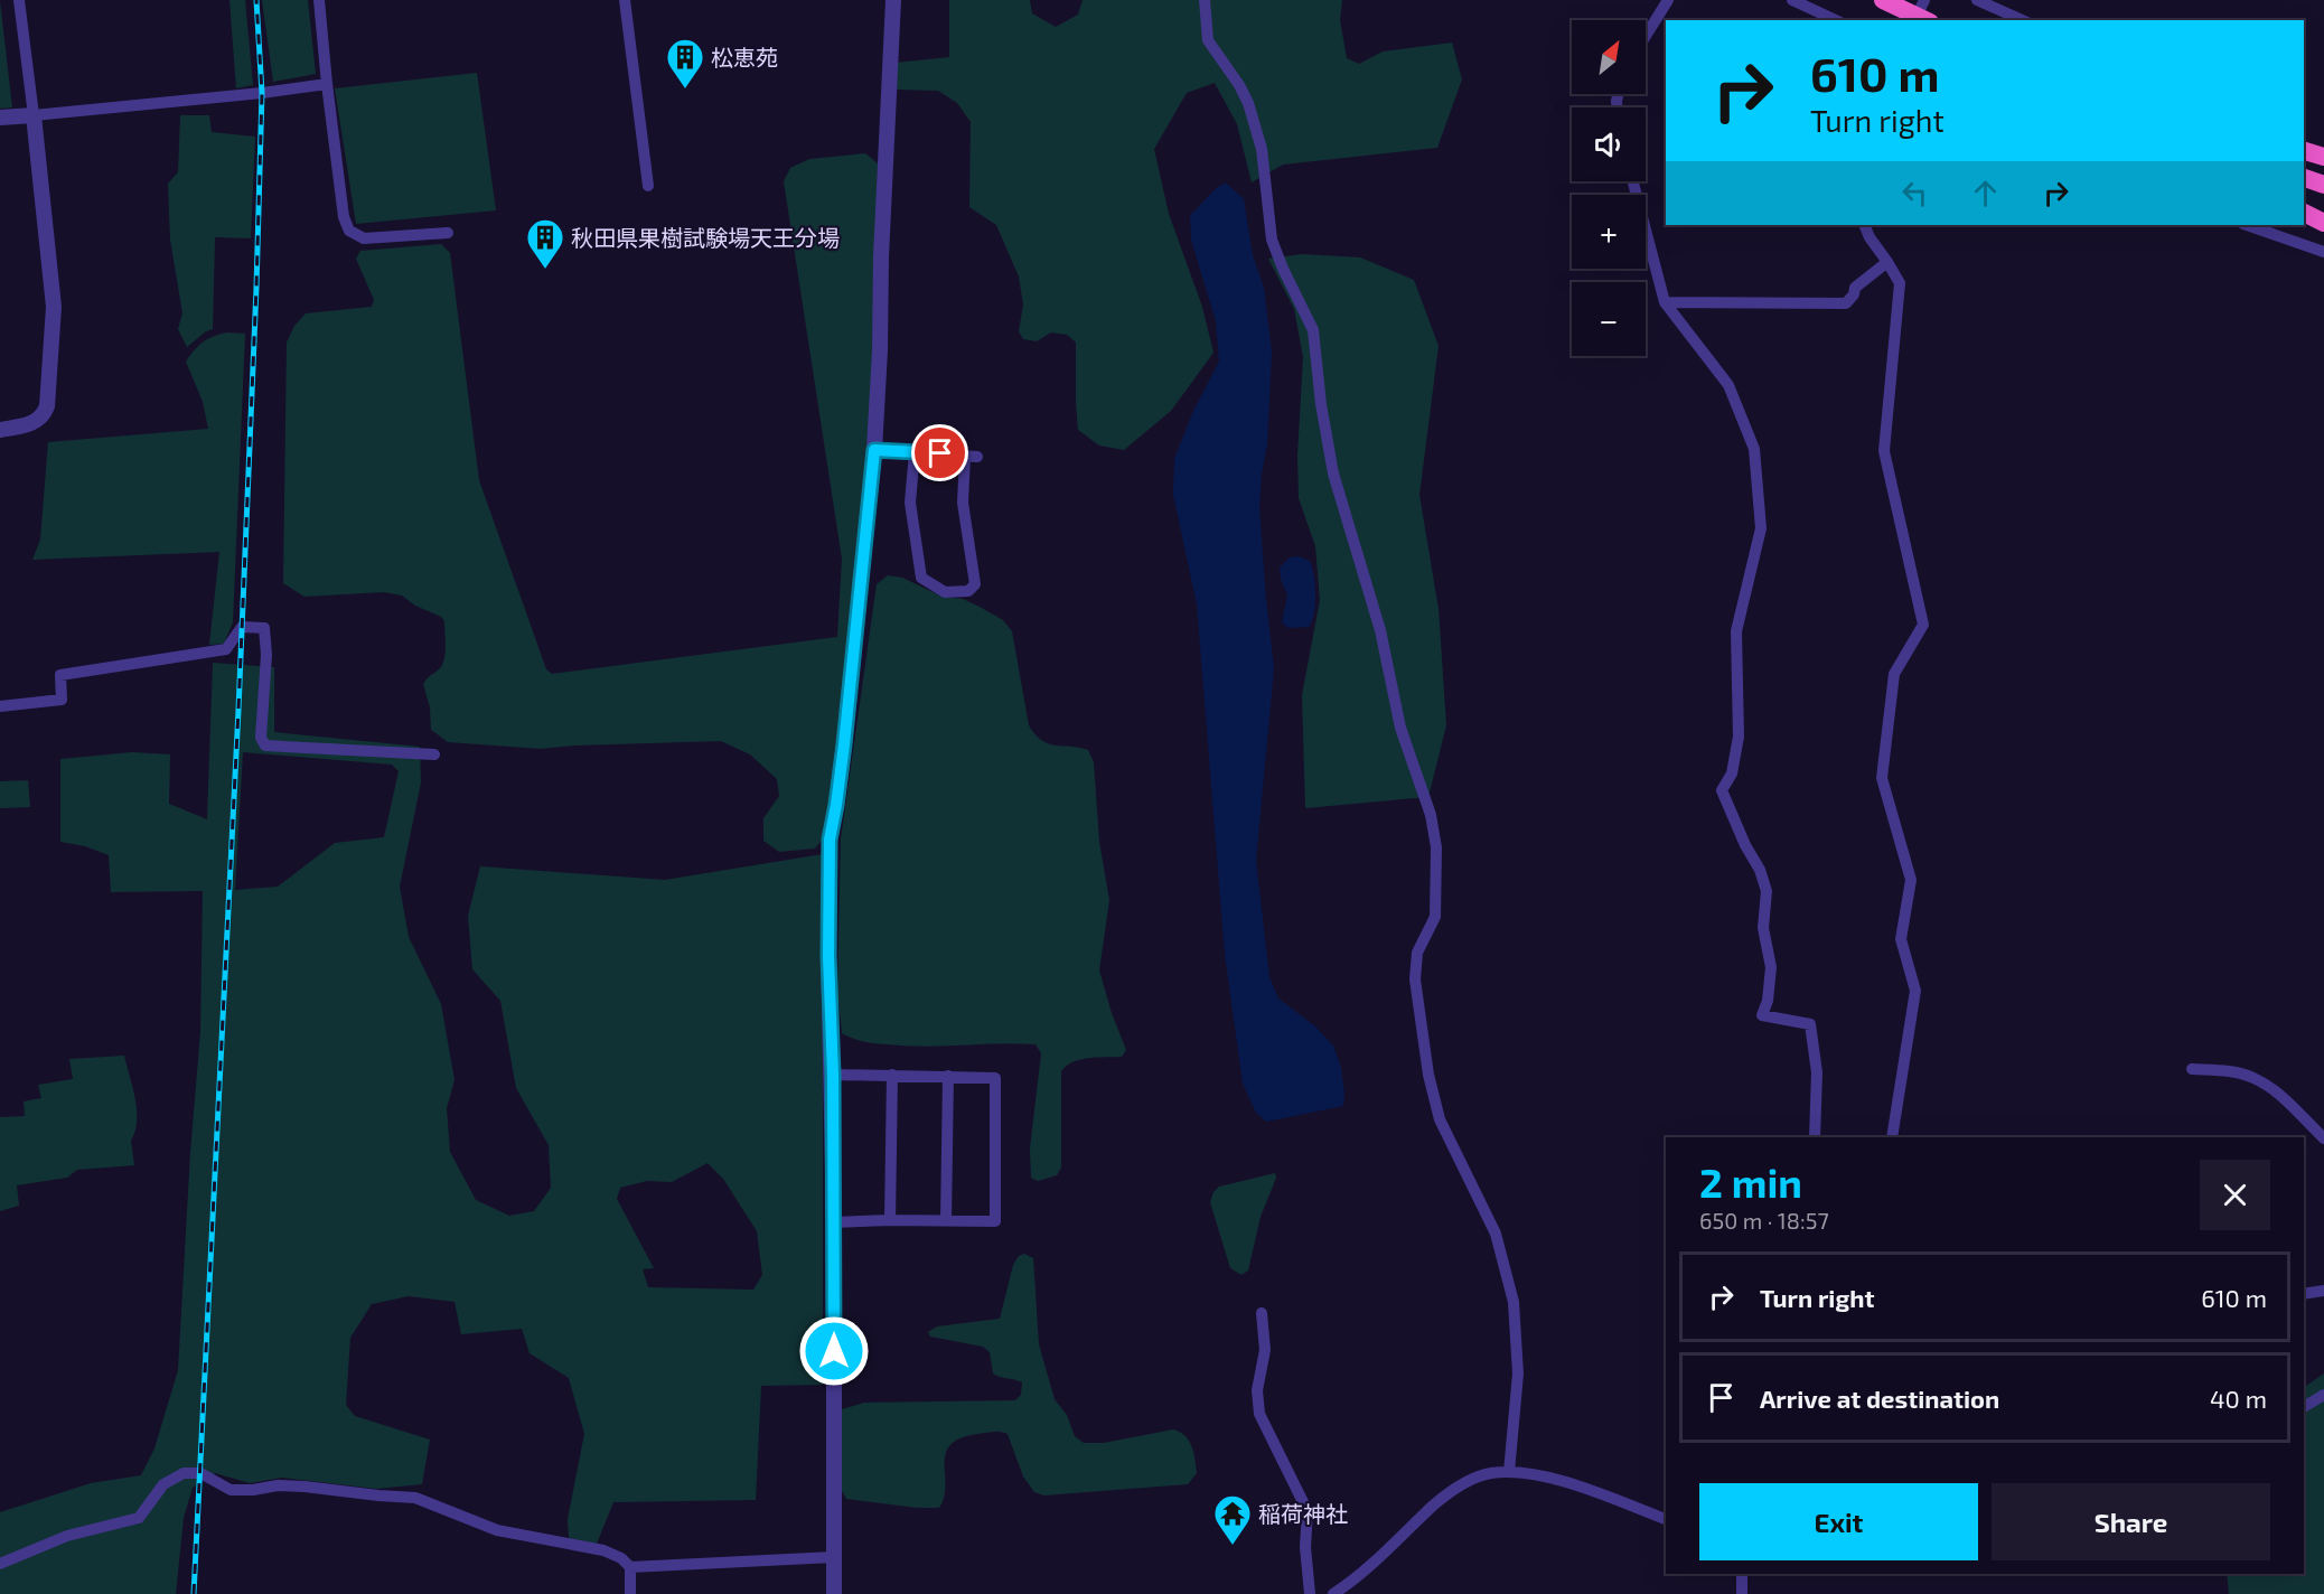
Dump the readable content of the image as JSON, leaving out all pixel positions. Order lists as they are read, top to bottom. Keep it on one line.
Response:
{"places":{"building":["松恵苑","秋田県果樹試験場天王分場"],"temple":["稲荷神社"]},"north":"top right","page":{"map_buttons":["+","−"],"turn":["610 m","Turn right"],"heading":["2 min","650 m · 18:57"],"list":[{"name":"Turn right","value":"610 m"},{"name":"Arrive at destination","value":"40 m"}],"buttons":["Exit","Share"]}}
